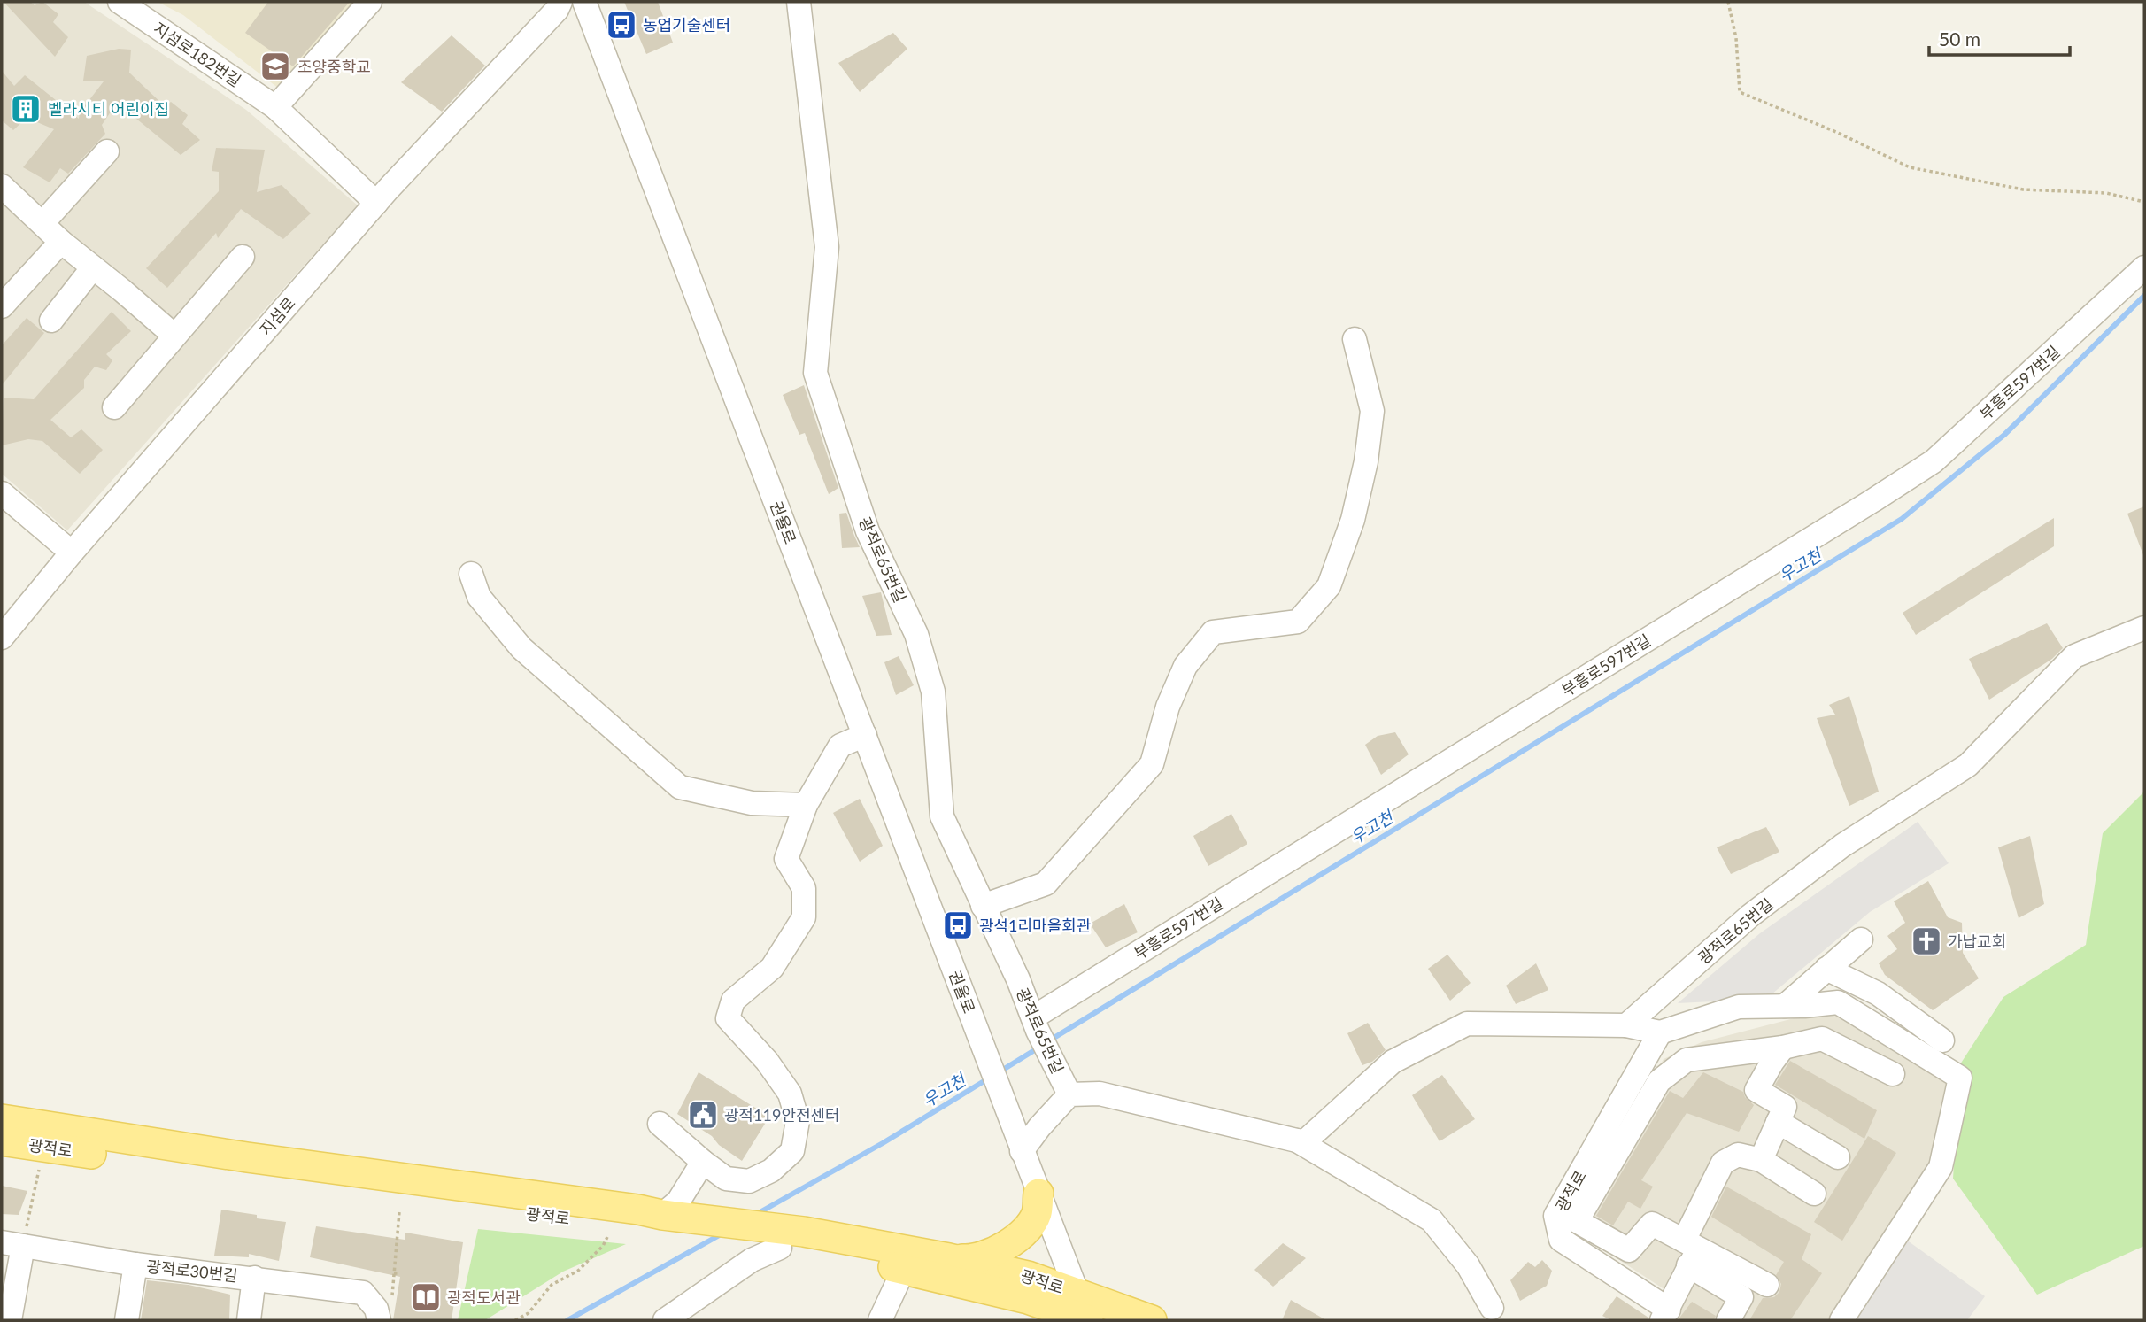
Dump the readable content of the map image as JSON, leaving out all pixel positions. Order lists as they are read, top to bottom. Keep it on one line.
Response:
{"streets":{"main road":["광적로"],"street":["지섬로182번길","지섬로","부흥로597번길","권율로","광적로65번길","광적로30번길"]},"crossings":[["지섬로182번길","지섬로"],["부흥로597번길","광적로65번길"]],"water":["우고천"],"places":{"bus stop":["농업기술센터","광석1리마을회관"],"school or university":["조양중학교"],"building":["벨라시티 어린이집"],"church":["가납교회"],"public building":["광적119안전센터"],"library":["광적도서관"]},"scale_bar":"50 m"}
